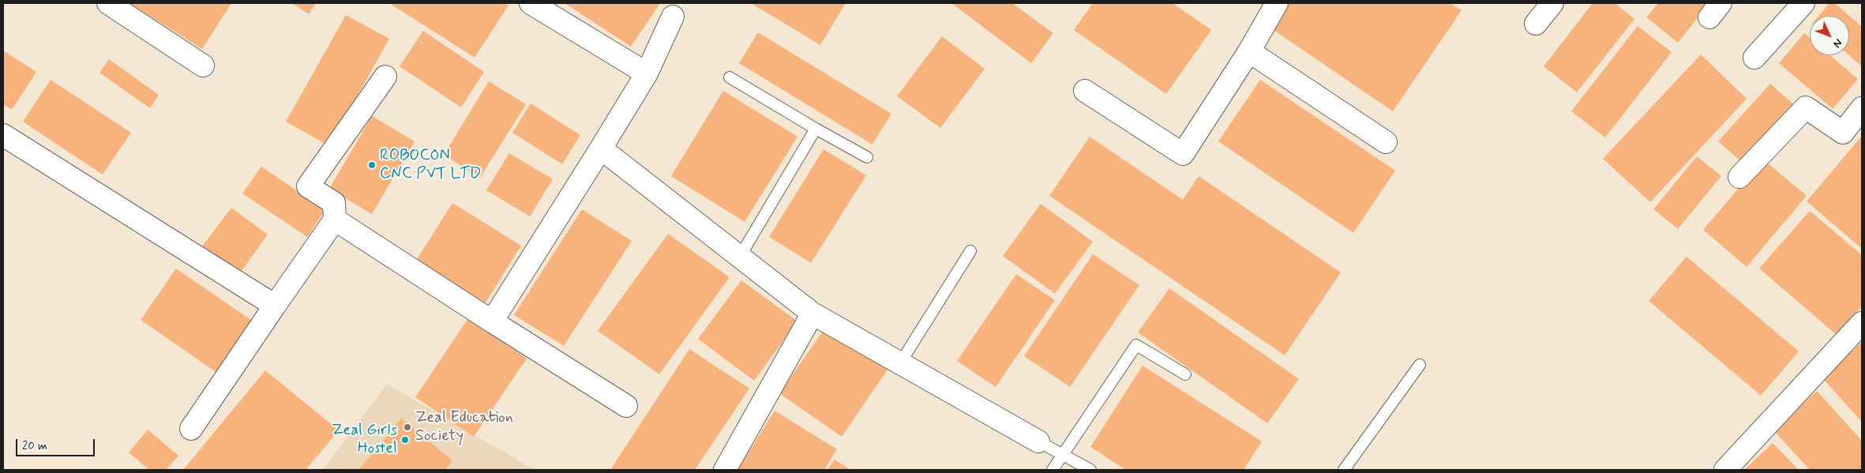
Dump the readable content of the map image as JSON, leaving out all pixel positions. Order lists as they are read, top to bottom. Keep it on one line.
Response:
{"places":["ROBOCON CNC PVT LTD","Zeal Education Society","Zeal Girls Hostel"],"scale_bar":"20 m","north":"bottom right"}
